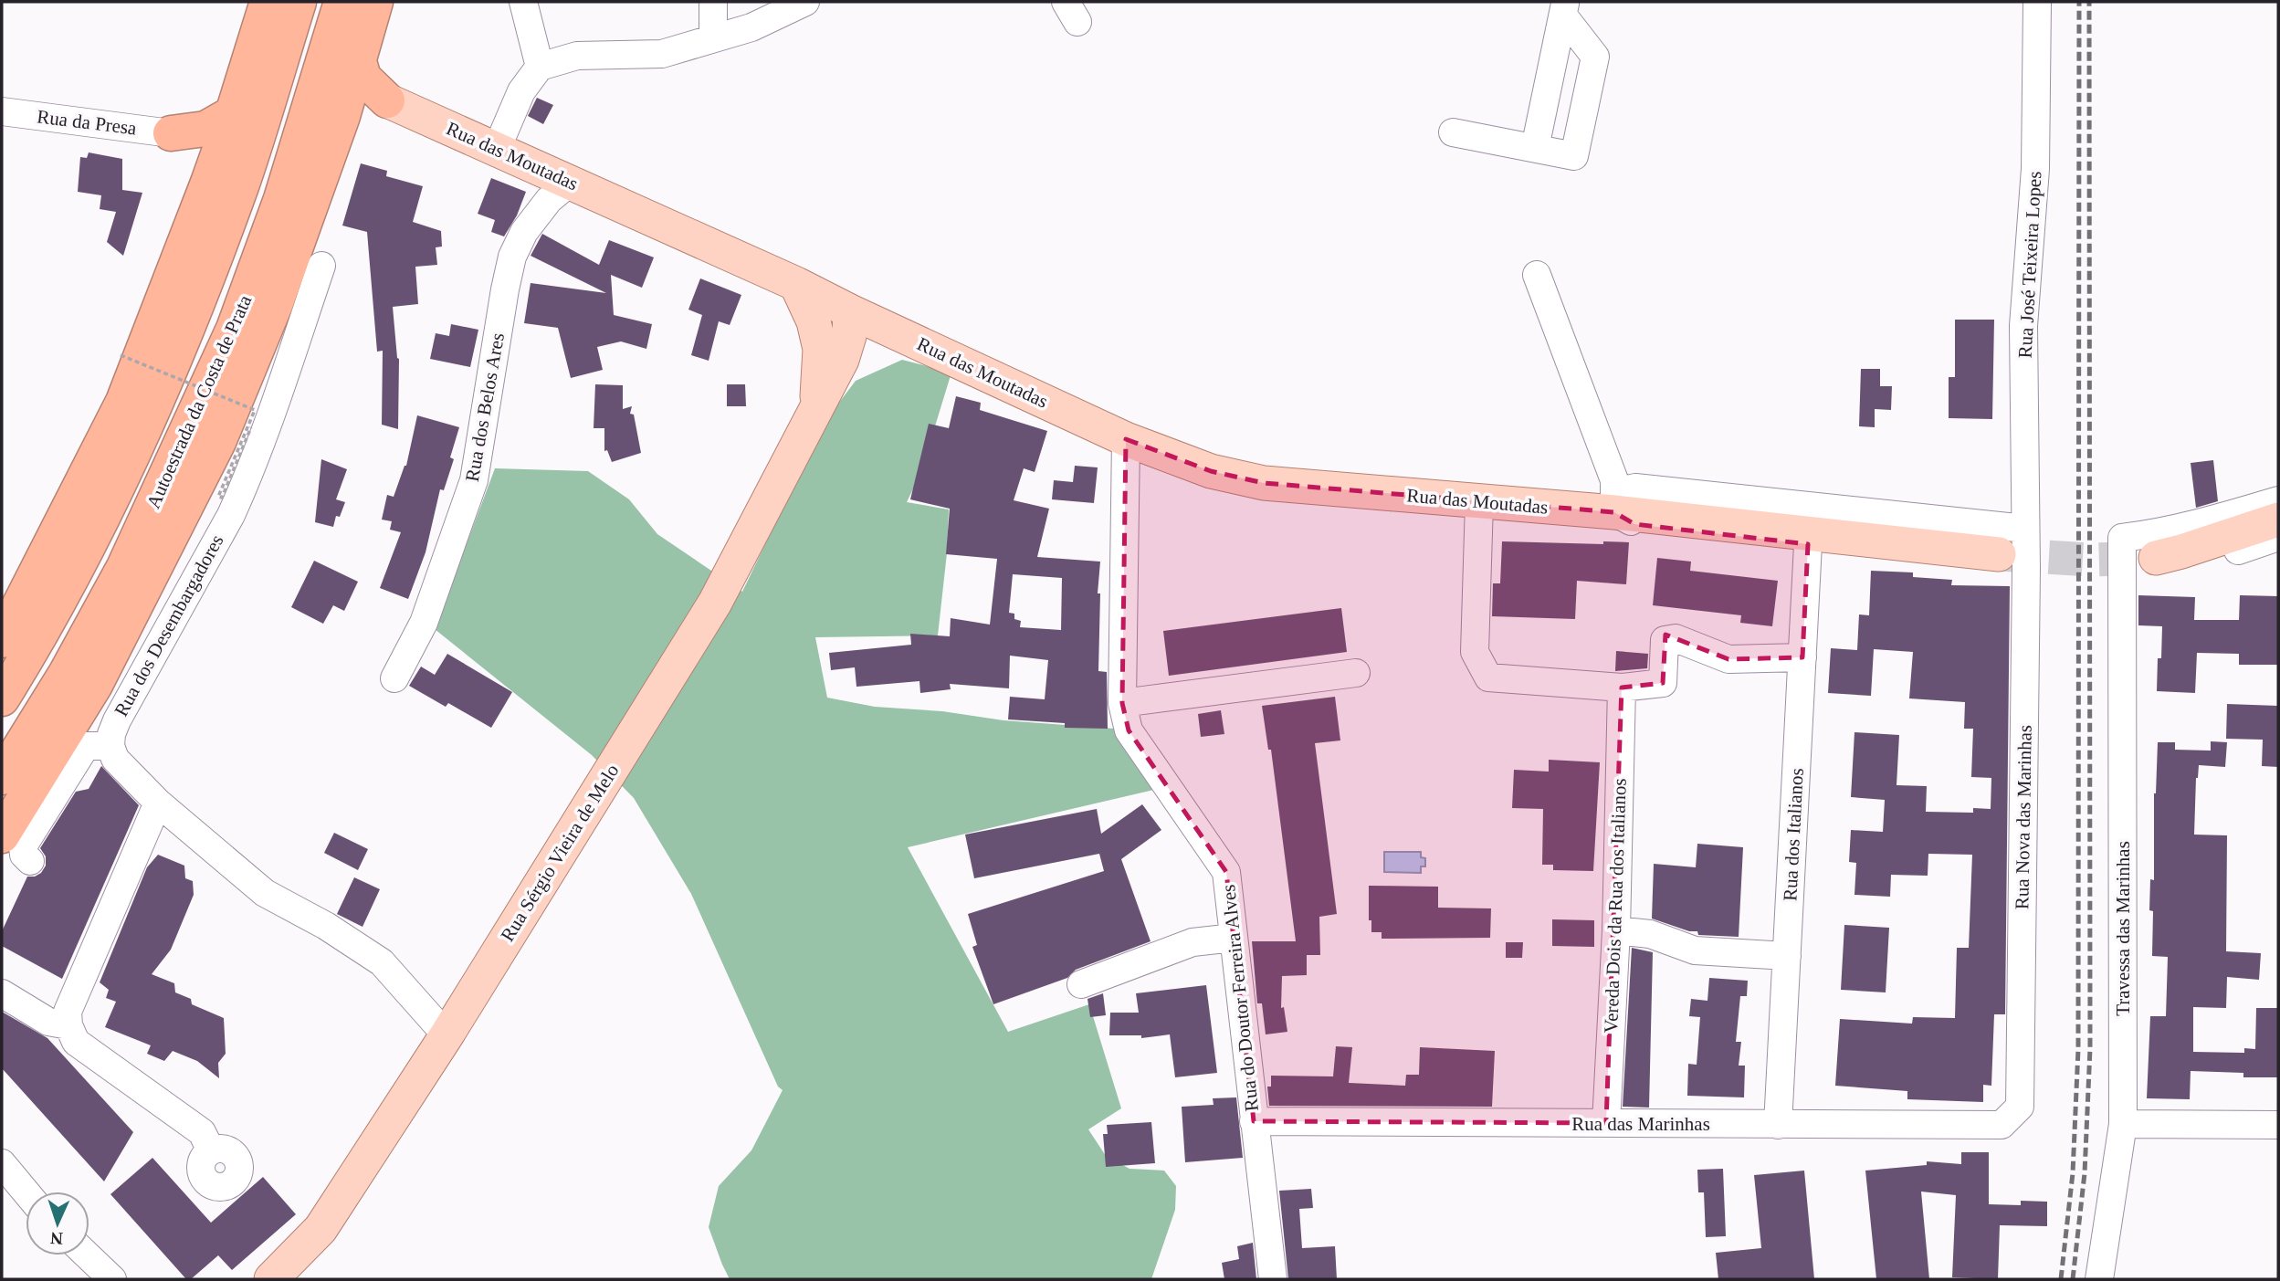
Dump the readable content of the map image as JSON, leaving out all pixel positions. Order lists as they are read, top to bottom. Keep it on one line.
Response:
{"streets":{"highway":["Autoestrada da Costa de Prata"],"main road":["Rua das Moutadas","Rua Sérgio Vieira de Melo"],"street":["Rua da Presa","Rua José Teixeira Lopes","Rua dos Belos Ares","Rua dos Desembargadores","Rua Nova das Marinhas","Rua dos Italianos","Vereda Dois da Rua dos Italianos","Travessa das Marinhas","Rua do Doutor Ferreira Alves","Rua das Marinhas"]},"crossings":[["Rua das Moutadas","Rua José Teixeira Lopes"],["Rua das Moutadas","Rua dos Belos Ares"],["Rua das Moutadas","Rua Nova das Marinhas"],["Rua das Moutadas","Rua dos Italianos"],["Rua das Moutadas","Rua Sérgio Vieira de Melo"],["Rua das Moutadas","Rua do Doutor Ferreira Alves"],["Rua José Teixeira Lopes","Rua Nova das Marinhas"],["Rua Nova das Marinhas","Rua das Marinhas"],["Rua dos Italianos","Rua das Marinhas"],["Vereda Dois da Rua dos Italianos","Rua das Marinhas"],["Rua do Doutor Ferreira Alves","Rua das Marinhas"]],"north":"bottom"}
